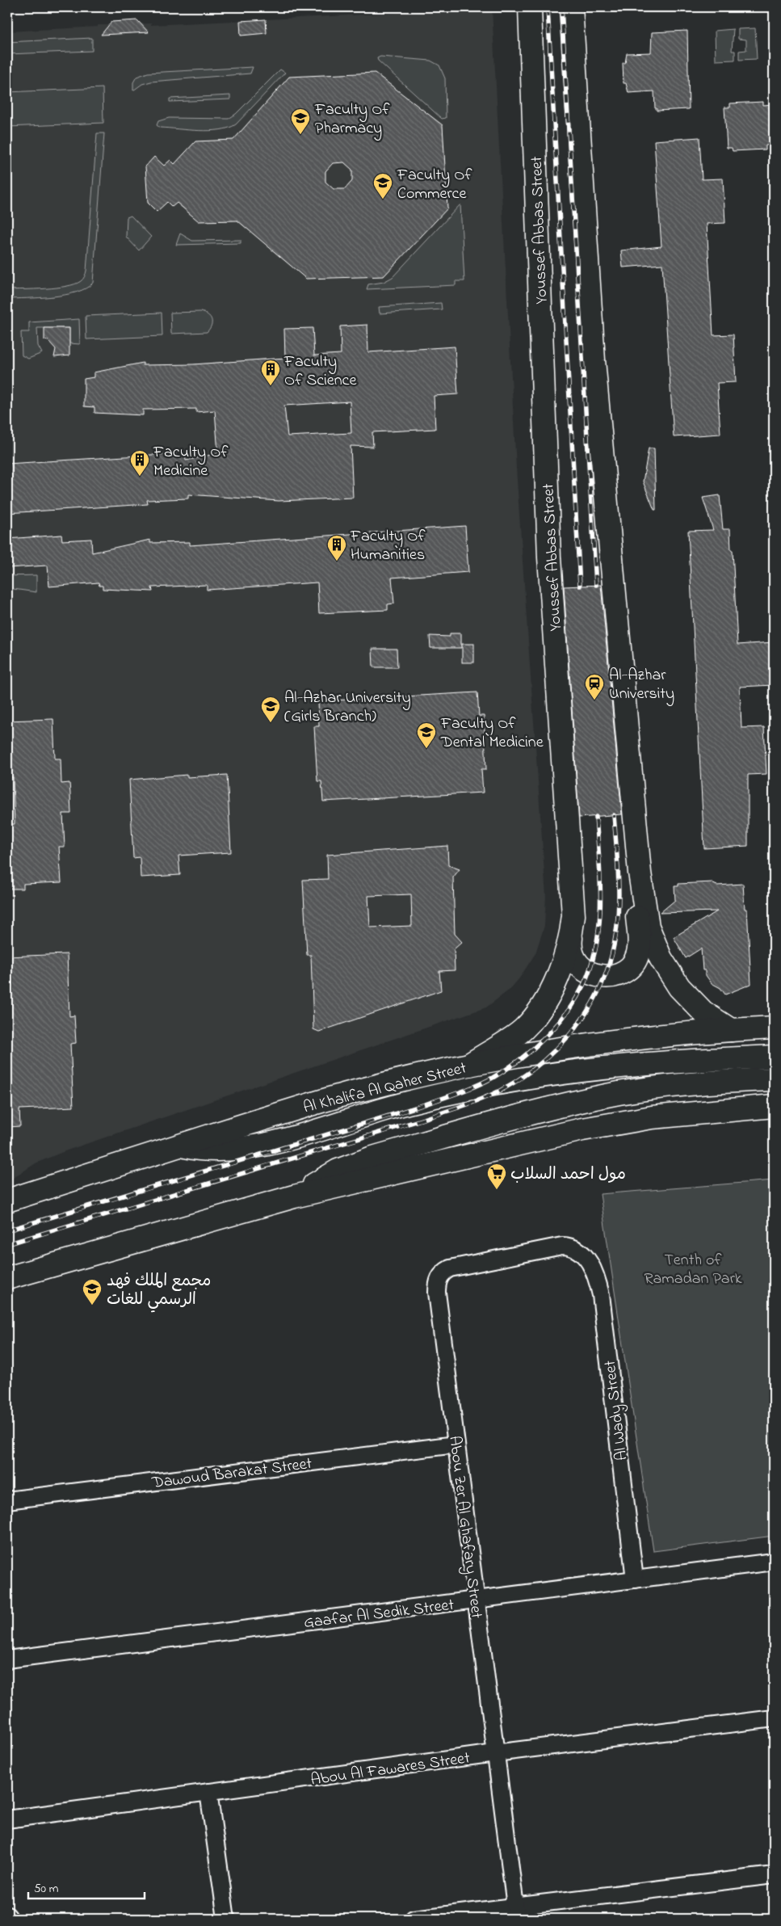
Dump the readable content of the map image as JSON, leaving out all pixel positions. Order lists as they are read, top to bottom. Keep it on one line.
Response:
{"streets":{"main road":["Youssef Abbas Street","Al Khalifa Al Qaher Street"],"street":["Al Wady Street","Dawoud Barakat Street","Abou Zer Al Ghafary Street","Gaafar Al Sedik Street","Abou Al Fawares Street"]},"crossings":[["Youssef Abbas Street","Al Khalifa Al Qaher Street"],["Al Wady Street","Abou Zer Al Ghafary Street"],["Al Wady Street","Gaafar Al Sedik Street"],["Dawoud Barakat Street","Abou Zer Al Ghafary Street"],["Abou Zer Al Ghafary Street","Gaafar Al Sedik Street"],["Abou Zer Al Ghafary Street","Abou Al Fawares Street"]],"parks":["Tenth of Ramadan Park"],"places":{"school or university":["Faculty Of Pharmacy","Faculty Of Commerce","Al-Azhar University (Girls Branch)","Faculty Of Dental Medicine","مجمع الملك فهد الرسمي للغات"],"building":["Faculty Of Science","Faculty Of Medicine","Faculty Of Humanities"],"station":["Al-Azhar University"],"supermarket":["مول احمد السلاب"]},"scale_bar":"50 m"}
